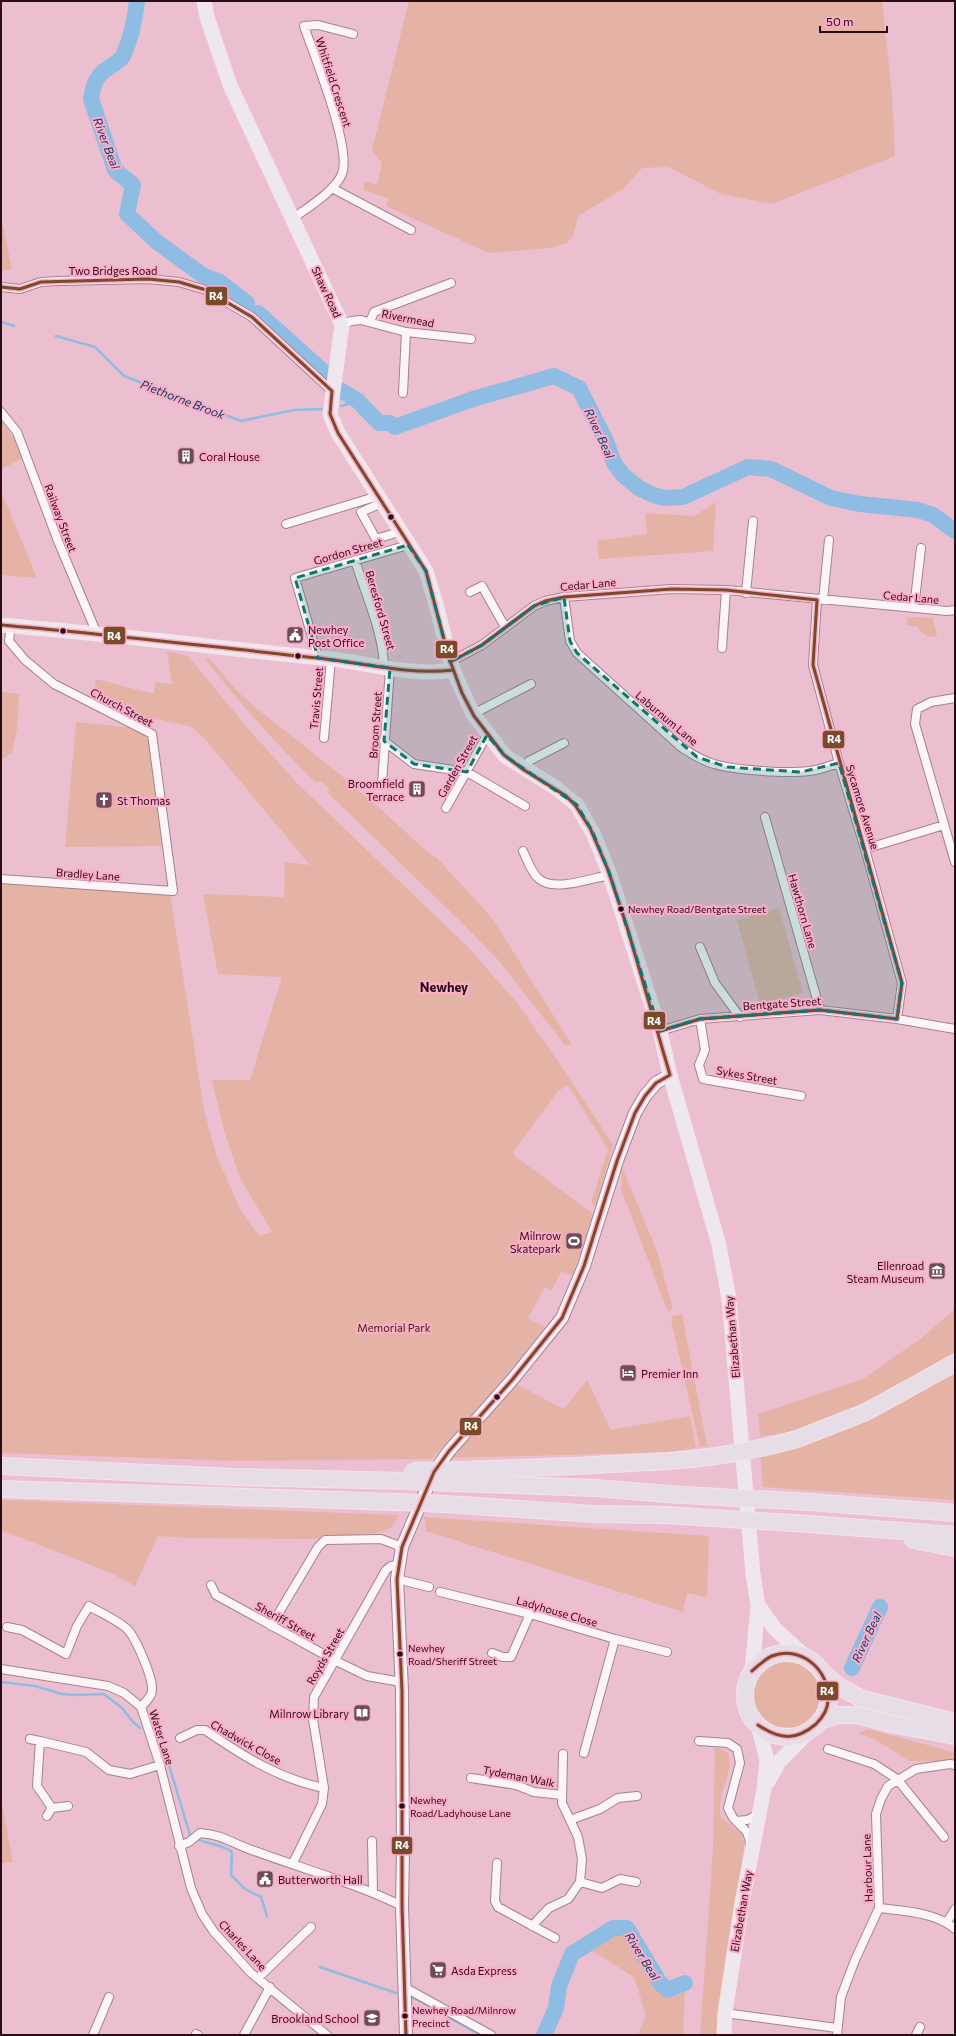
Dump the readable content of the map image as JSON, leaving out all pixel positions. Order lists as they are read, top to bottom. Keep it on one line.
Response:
{"streets":{"main road":["Shaw Road","Elizabethan Way"],"street":["Whitfield Crescent","Two Bridges Road","Rivermead","Railway Street","Gordon Street","Cedar Lane","Beresford Street","Travis Street","Church Street","Laburnum Lane","Broom Street","Garden Street","Sycamore Avenue","Bradley Lane","Hawthorn Lane","Bentgate Street","Sykes Street","Ladyhouse Close","Sheriff Street","Royds Street","Water Lane","Chadwick Close","Tydeman Walk","Harbour Lane","Charles Lane"]},"crossings":[["Whitfield Crescent","Shaw Road"],["Two Bridges Road","Shaw Road"],["Shaw Road","Rivermead"],["Shaw Road","Gordon Street"],["Shaw Road","Cedar Lane"],["Shaw Road","Garden Street"],["Shaw Road","Elizabethan Way"],["Gordon Street","Beresford Street"],["Gordon Street","Travis Street"],["Cedar Lane","Laburnum Lane"],["Cedar Lane","Sycamore Avenue"],["Beresford Street","Broom Street"],["Church Street","Bradley Lane"],["Laburnum Lane","Sycamore Avenue"],["Sycamore Avenue","Bentgate Street"],["Hawthorn Lane","Bentgate Street"],["Bentgate Street","Sykes Street"],["Bentgate Street","Elizabethan Way"],["Elizabethan Way","Harbour Lane"],["Sheriff Street","Royds Street"],["Royds Street","Chadwick Close"],["Water Lane","Charles Lane"]],"districts":["Newhey"],"water":["River Beal","Piethorne Brook"],"parks":["Memorial Park"],"places":{"building":["Coral House","Broomfield Terrace"],"public building":["Newhey Post Office","Butterworth Hall"],"church":["St Thomas"],"other":["Newhey Road/Bentgate Street","Newhey Road/Sheriff Street","Newhey Road/Ladyhouse Lane","Newhey Road/Milnrow Precinct"],"sports":["Milnrow Skatepark"],"museum":["Ellenroad Steam Museum"],"hotel":["Premier Inn"],"library":["Milnrow Library"],"supermarket":["Asda Express"],"school or university":["Brookland School"]},"lines":["transit line R4"],"scale_bar":"50 m"}
